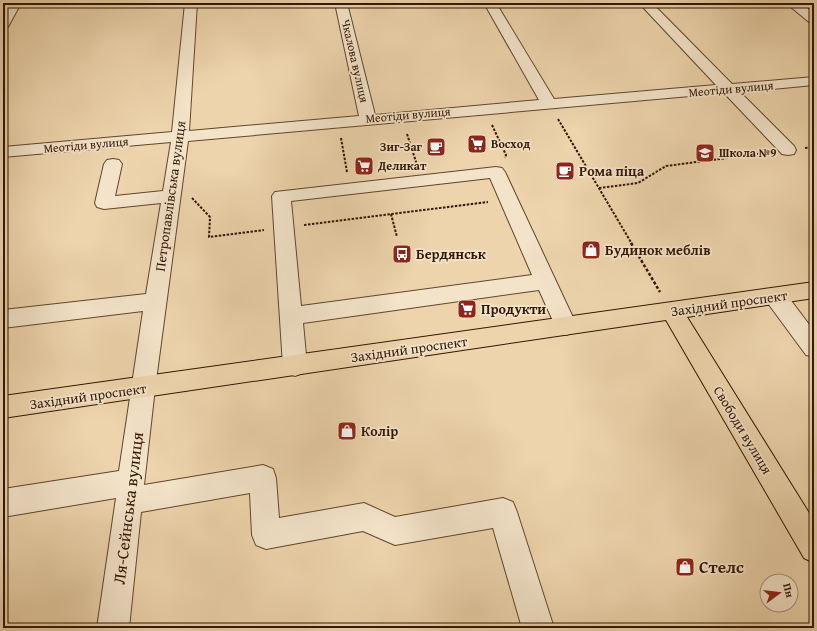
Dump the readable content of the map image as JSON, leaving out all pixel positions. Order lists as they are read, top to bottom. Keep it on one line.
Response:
{"streets":{"main road":["Західний проспект","Свободи вулиця"],"street":["Чкалова вулиця","Меотіди вулиця","Петропавлівська вулиця","Ля-Сейнська вулиця"]},"crossings":[["Чкалова вулиця","Меотіди вулиця"],["Меотіди вулиця","Петропавлівська вулиця"],["Петропавлівська вулиця","Західний проспект"],["Петропавлівська вулиця","Ля-Сейнська вулиця"],["Західний проспект","Свободи вулиця"],["Західний проспект","Ля-Сейнська вулиця"]],"places":{"supermarket":["Восход","Деликат","Продукти"],"cafe":["Зиг-Заг","Рома піца"],"school or university":["Школа №9"],"shop":["Будинок меблів","Колір","Стелс"],"bus stop":["Бердянськ"]},"north":"right"}
